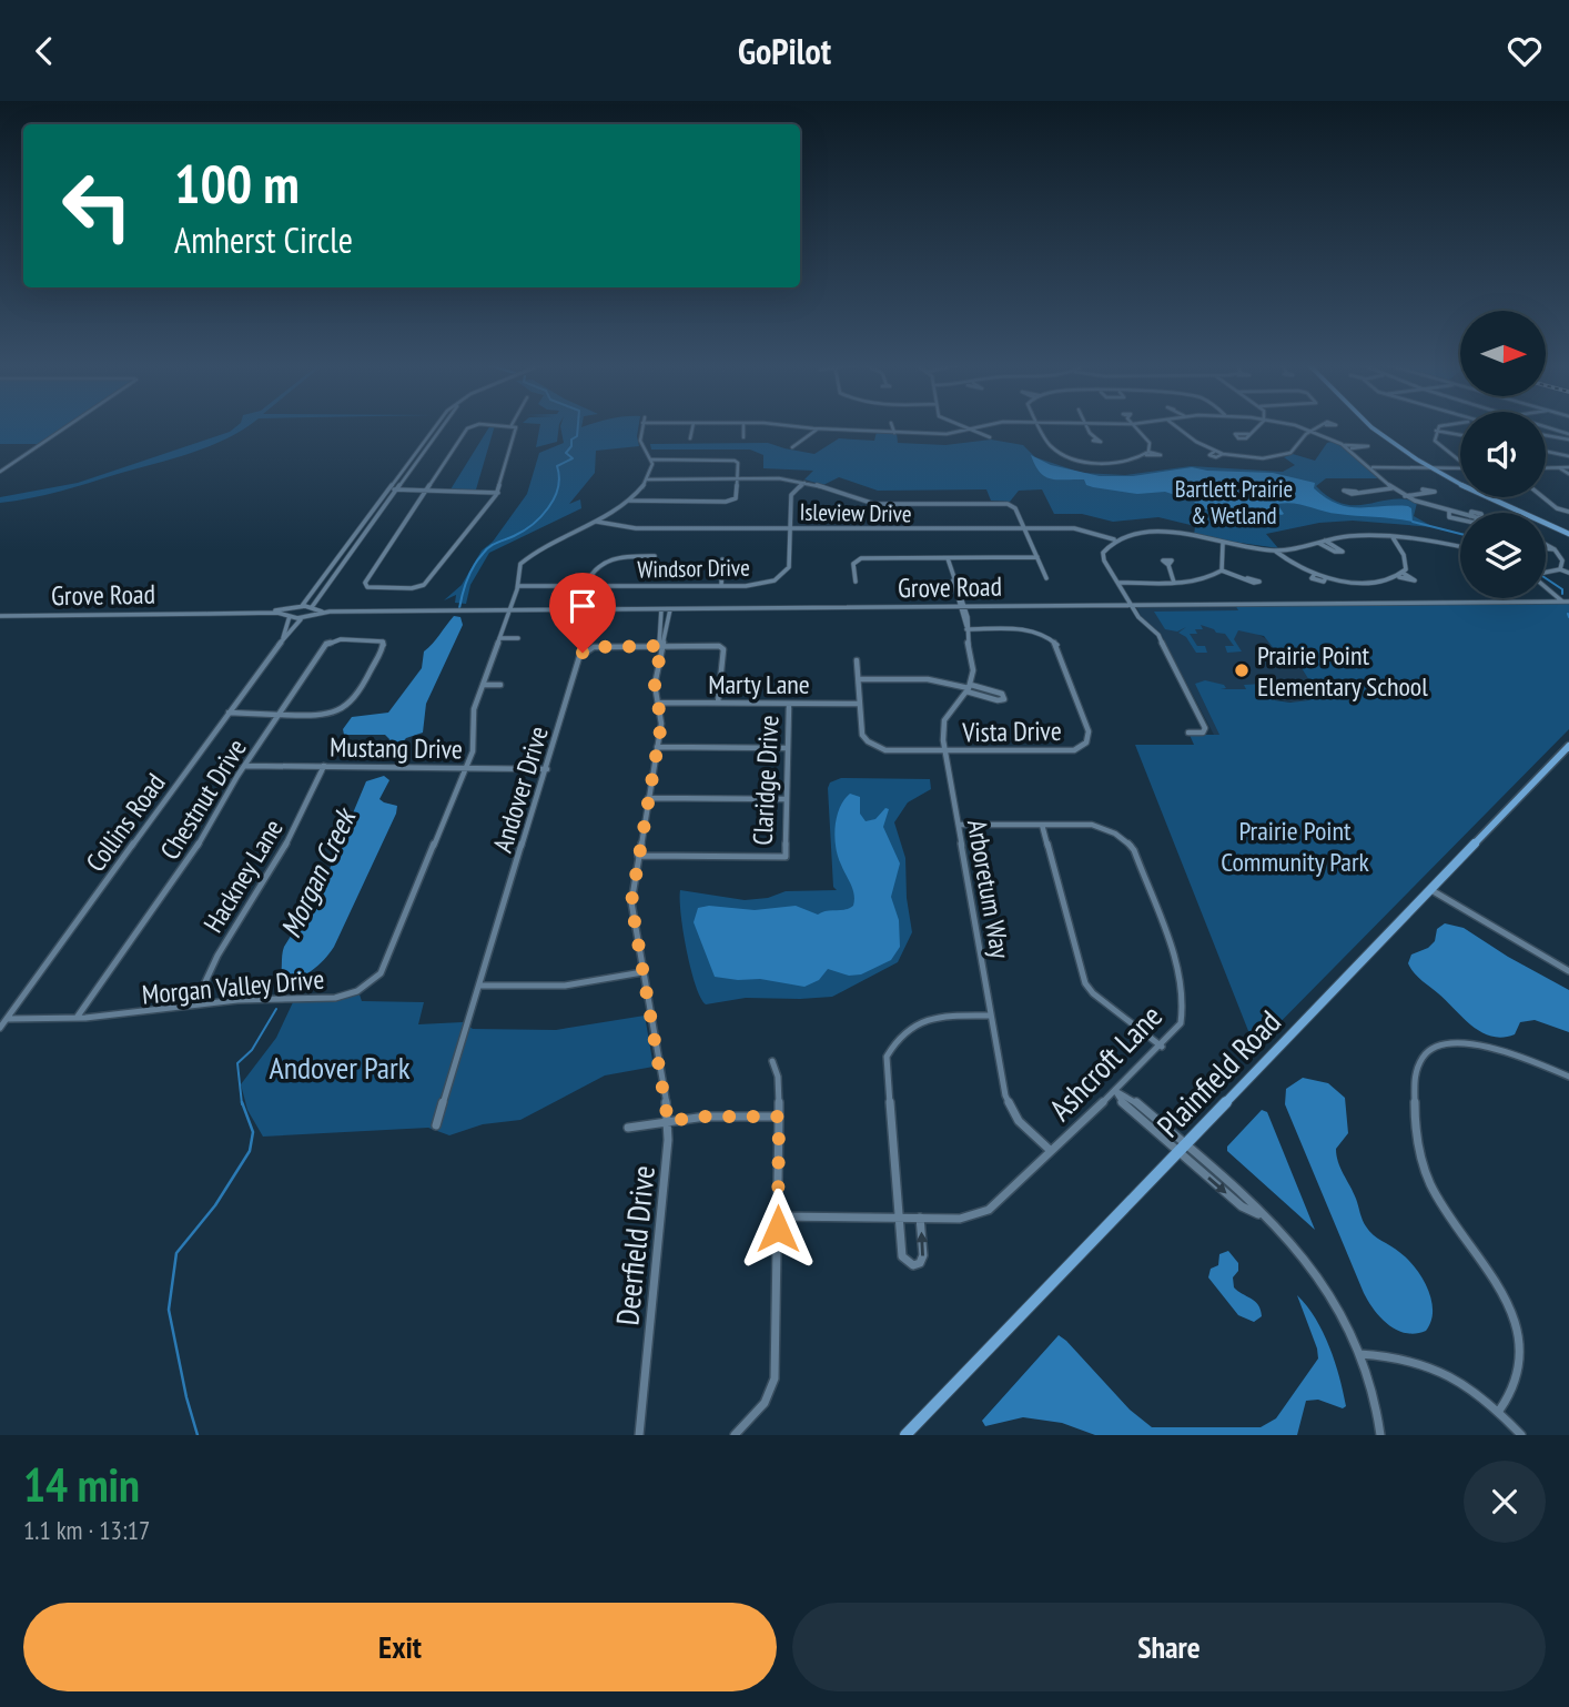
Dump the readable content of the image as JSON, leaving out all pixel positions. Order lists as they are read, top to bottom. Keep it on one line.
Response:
{"streets":{"main road":["Plainfield Road"],"street":["Isleview Drive","Windsor Drive","Grove Road","Marty Lane","Vista Drive","Mustang Drive","Claridge Drive","Andover Drive","Chestnut Drive","Collins Road","Hackney Lane","Arboretum Way","Morgan Valley Drive","Ashcroft Lane","Deerfield Drive"]},"crossings":[["Isleview Drive","Windsor Drive"],["Isleview Drive","Morgan Valley Drive"],["Windsor Drive","Morgan Valley Drive"],["Grove Road","Collins Road"],["Grove Road","Morgan Valley Drive"],["Marty Lane","Vista Drive"],["Marty Lane","Claridge Drive"],["Marty Lane","Andover Drive"],["Marty Lane","Deerfield Drive"],["Vista Drive","Arboretum Way"],["Mustang Drive","Andover Drive"],["Mustang Drive","Chestnut Drive"],["Mustang Drive","Hackney Lane"],["Mustang Drive","Morgan Valley Drive"],["Claridge Drive","Deerfield Drive"],["Andover Drive","Deerfield Drive"],["Chestnut Drive","Morgan Valley Drive"],["Collins Road","Morgan Valley Drive"],["Hackney Lane","Morgan Valley Drive"],["Arboretum Way","Ashcroft Lane"]],"water":["Morgan Creek"],"parks":["Bartlett Prairie & Wetland","Prairie Point Community Park","Andover Park"],"places":["Prairie Point Elementary School"],"north":"right","page":{"header":"GoPilot","turn":["100 m","Amherst Circle"],"heading":["14 min","1.1 km · 13:17"],"buttons":["Exit","Share"]}}
